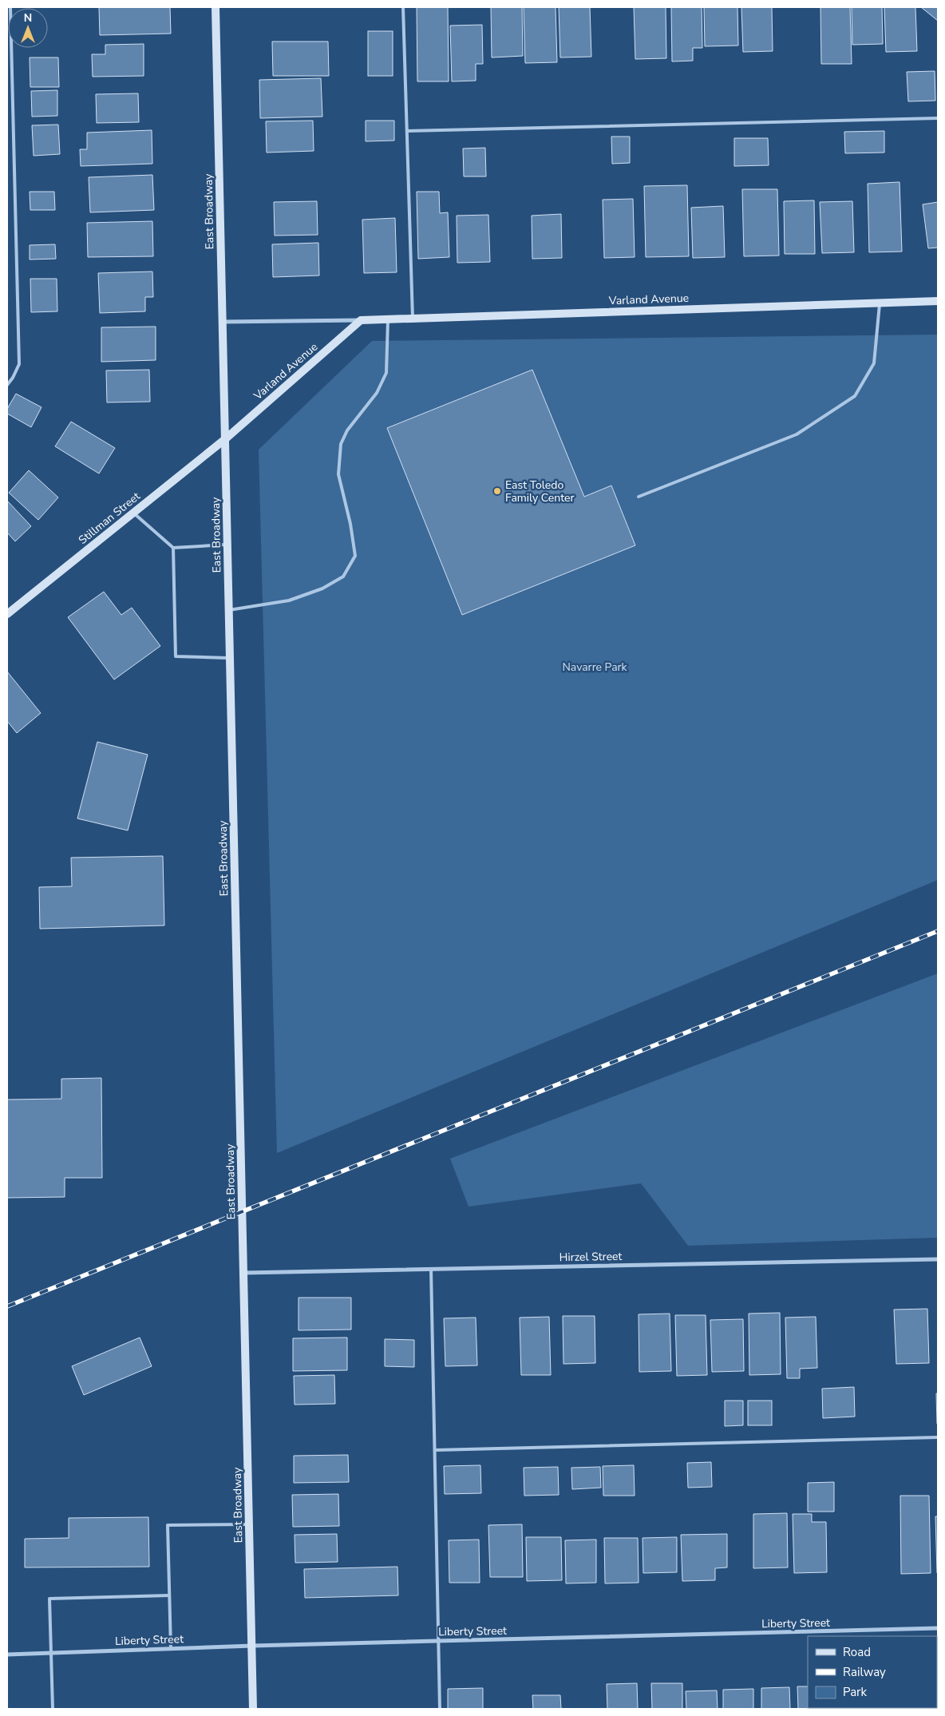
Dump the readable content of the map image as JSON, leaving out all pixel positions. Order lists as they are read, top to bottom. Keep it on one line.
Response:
{"streets":{"street":["East Broadway","Varland Avenue","Stillman Street","Hirzel Street","Liberty Street"]},"crossings":[["East Broadway","Varland Avenue"],["East Broadway","Stillman Street"],["East Broadway","Hirzel Street"],["East Broadway","Liberty Street"],["Varland Avenue","Stillman Street"]],"parks":["Navarre Park"],"places":["East Toledo Family Center"],"legend":["Road","Railway","Park"],"north":"top"}
